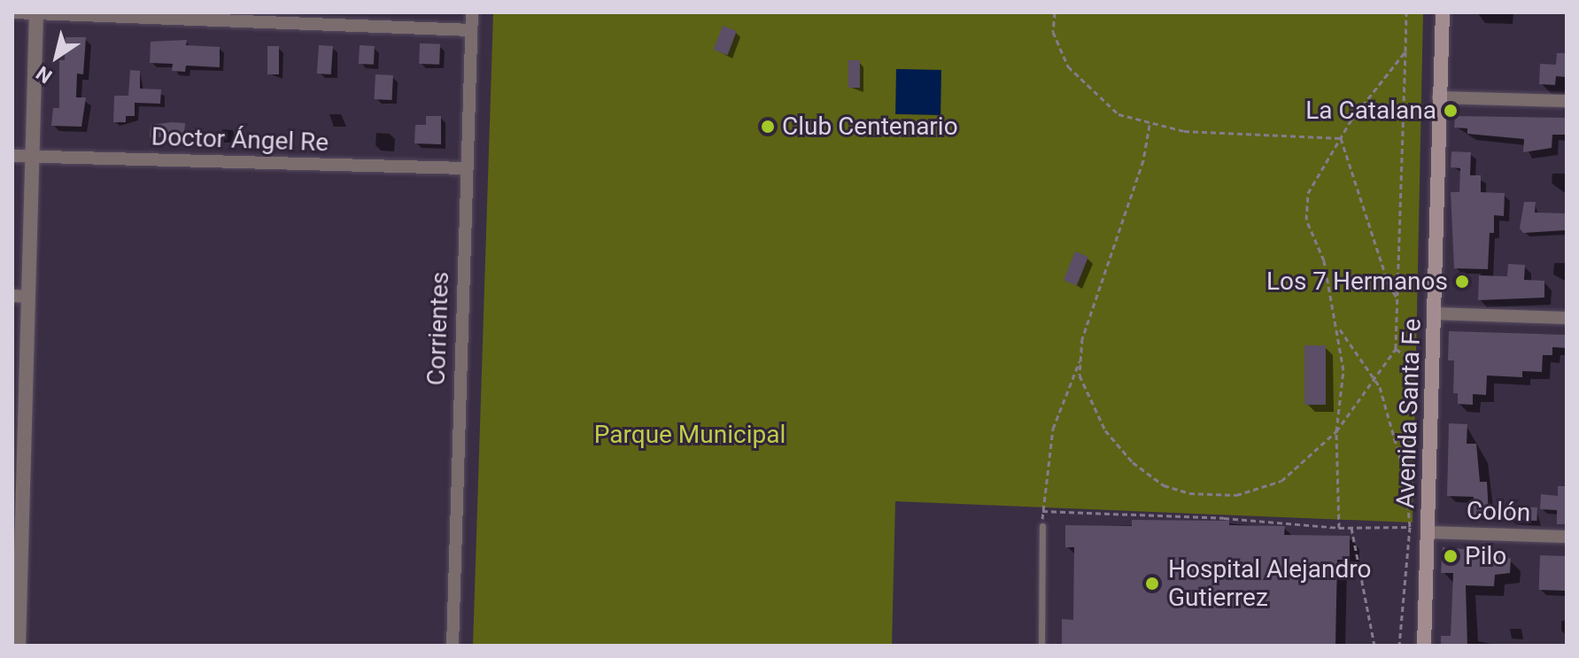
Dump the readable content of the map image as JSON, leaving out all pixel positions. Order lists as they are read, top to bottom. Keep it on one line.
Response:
{"streets":{"main road":["Avenida Santa Fe"],"street":["Doctor Ángel Re","Corrientes","Colón"]},"crossings":[["Doctor Ángel Re","Corrientes"],["Avenida Santa Fe","Colón"]],"parks":["Parque Municipal"],"places":["La Catalana","Club Centenario","Los 7 Hermanos","Pilo","Hospital Alejandro Gutierrez"],"north":"bottom left"}
